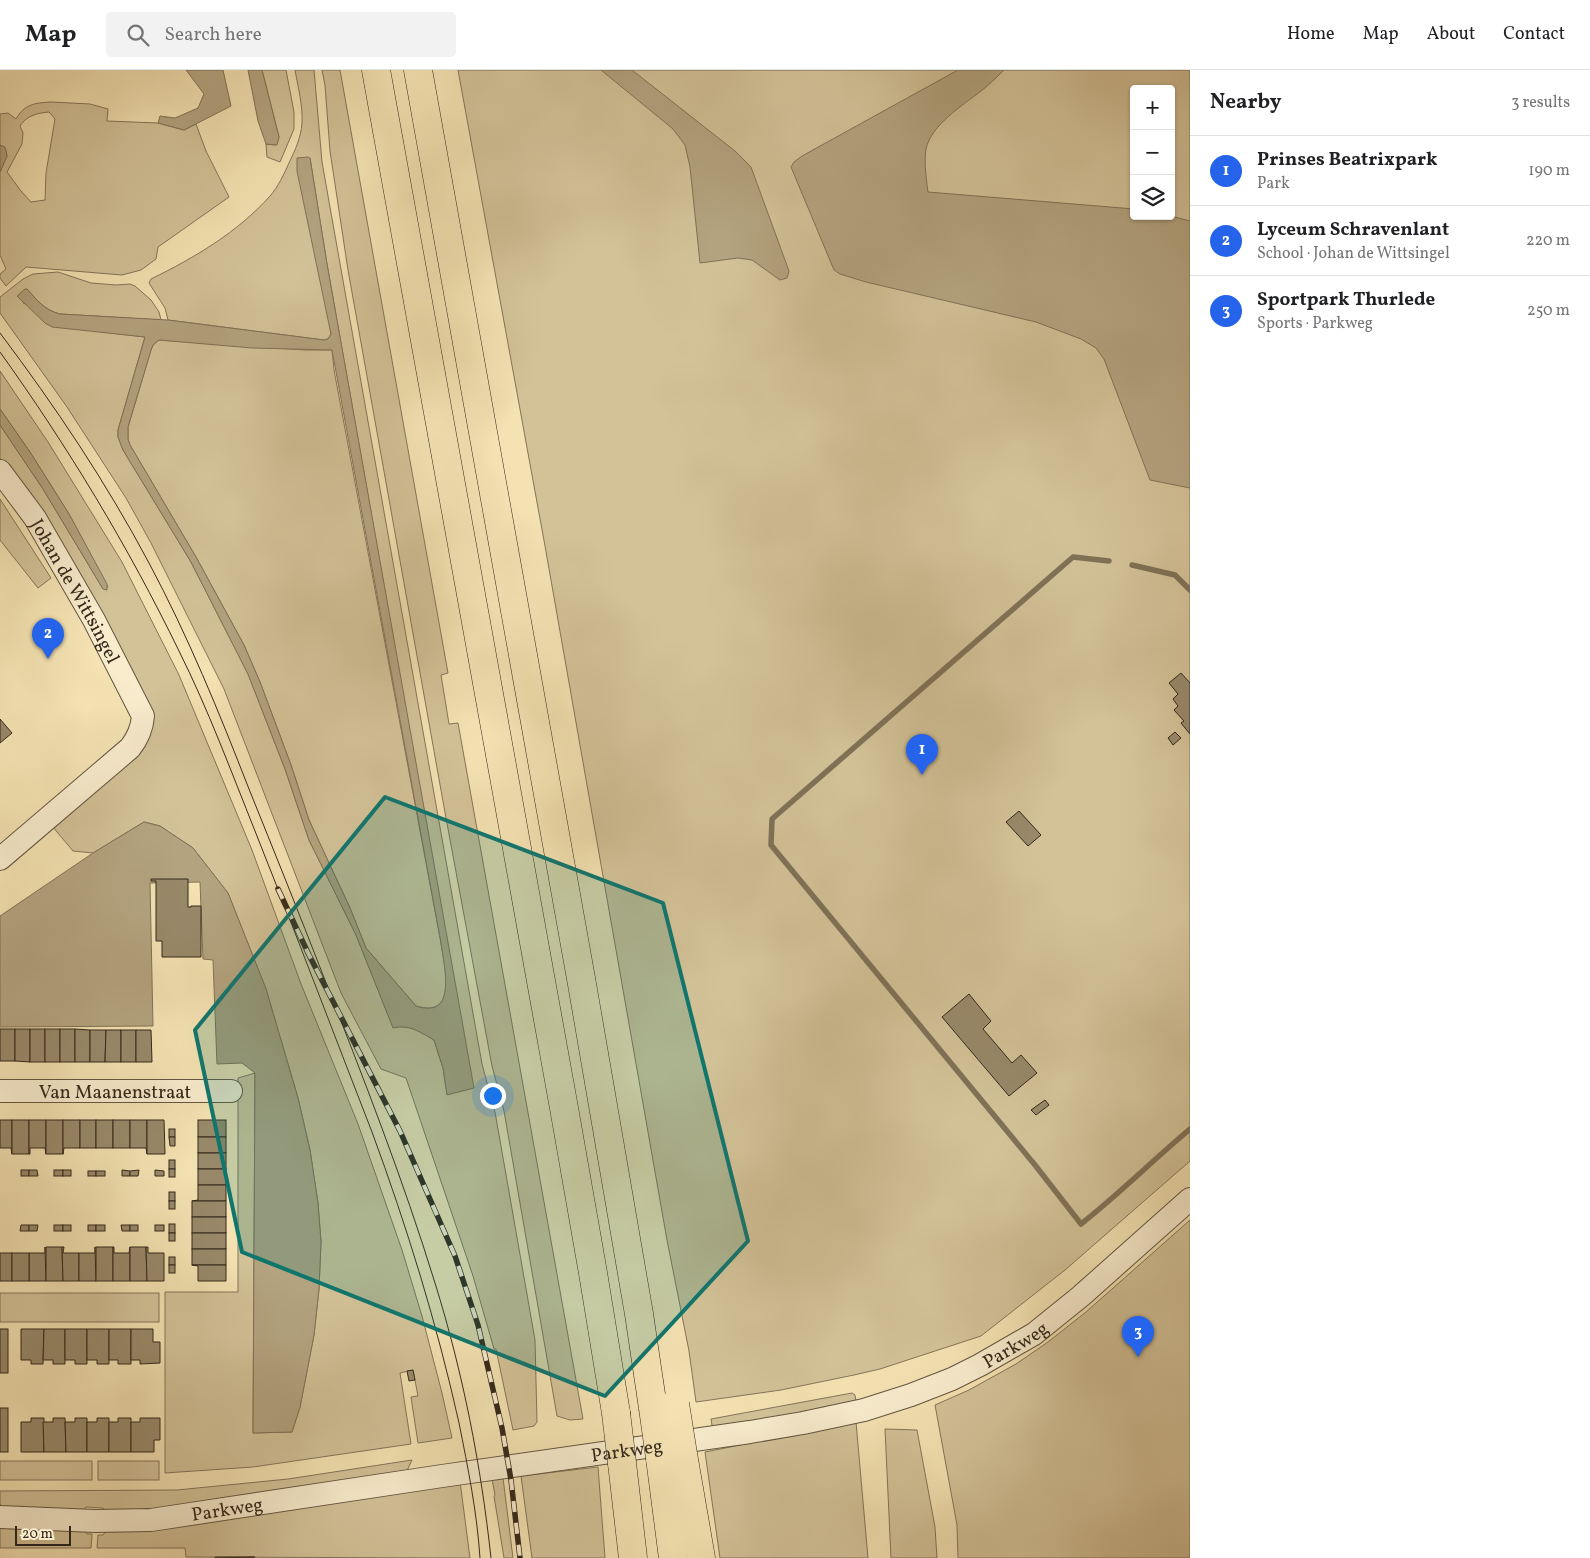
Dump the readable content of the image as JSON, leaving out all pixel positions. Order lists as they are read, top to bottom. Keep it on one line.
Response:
{"streets":{"street":["Johan de Wittsingel","Van Maanenstraat","Parkweg"]},"scale_bar":"20 m","page":{"header":"Map","search":"Search here","nav":["Home","Map","About","Contact"],"heading":["Nearby","3 results"],"map_buttons":["+","−"],"list":[{"mark":"1","name":"Prinses Beatrixpark","note":"Park","value":"190 m"},{"mark":"2","name":"Lyceum Schravenlant","note":"School · Johan de Wittsingel","value":"220 m"},{"mark":"3","name":"Sportpark Thurlede","note":"Sports · Parkweg","value":"250 m"}],"pins":["2","1","3"],"scale":"20 m"}}
